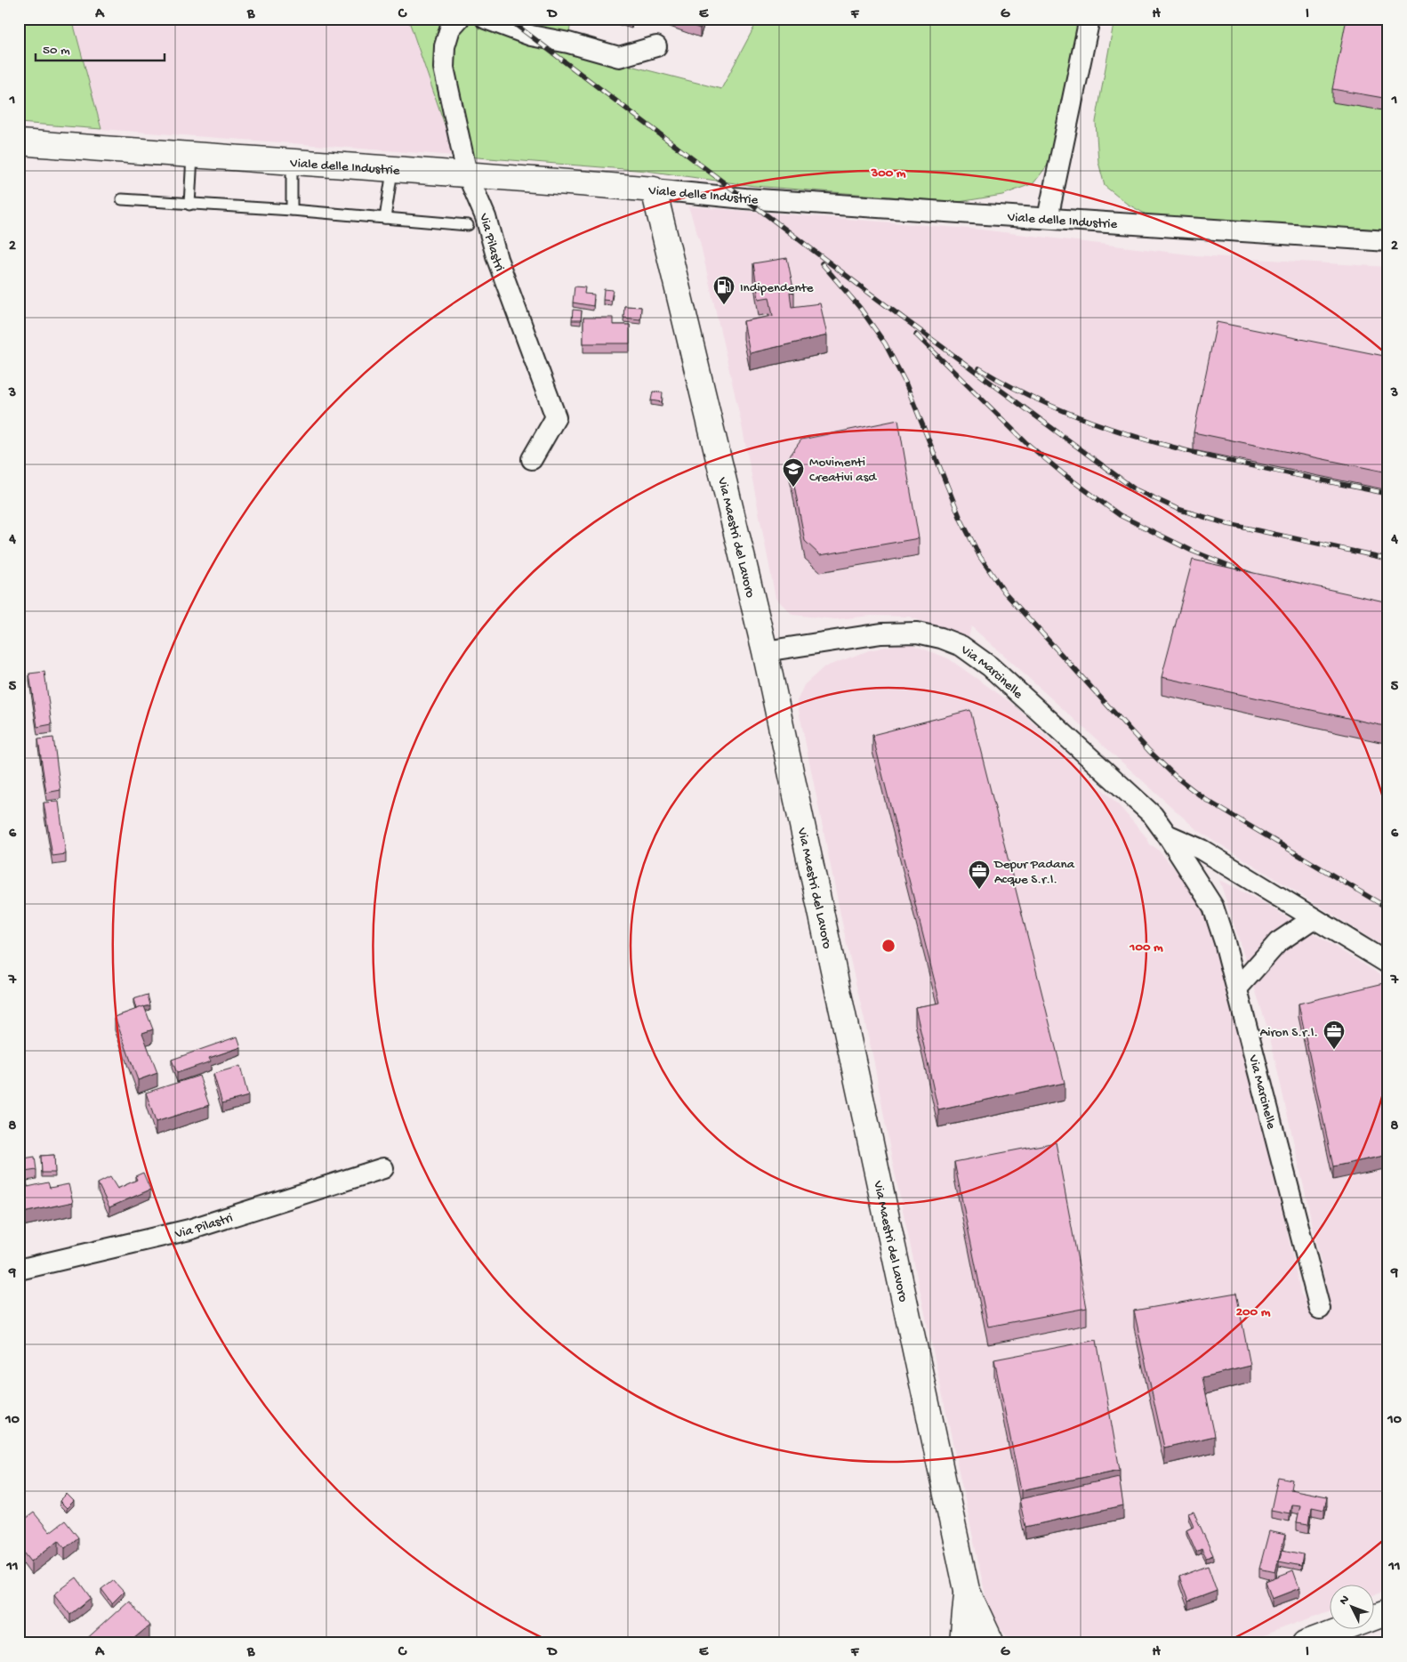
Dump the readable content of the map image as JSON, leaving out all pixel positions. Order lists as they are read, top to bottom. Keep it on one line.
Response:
{"streets":{"street":["Viale delle Industrie","Via Pilastri","Via Maestri del Lavoro","Via Marcinelle"]},"crossings":[["Viale delle Industrie","Via Pilastri"],["Viale delle Industrie","Via Maestri del Lavoro"],["Via Maestri del Lavoro","Via Marcinelle"]],"places":{"fuel station":["Indipendente"],"school or university":["Movimenti Creativi asd"],"office":["Depur Padana Acque S.r.l.","Airon S.r.l."]},"scale_bar":"50 m","north":"top left","grid":{"columns":["A","B","C","D","E","F","G","H","I"],"rows":["1","2","3","4","5","6","7","8","9","10","11"]},"rings":["300 m","100 m","200 m"]}
